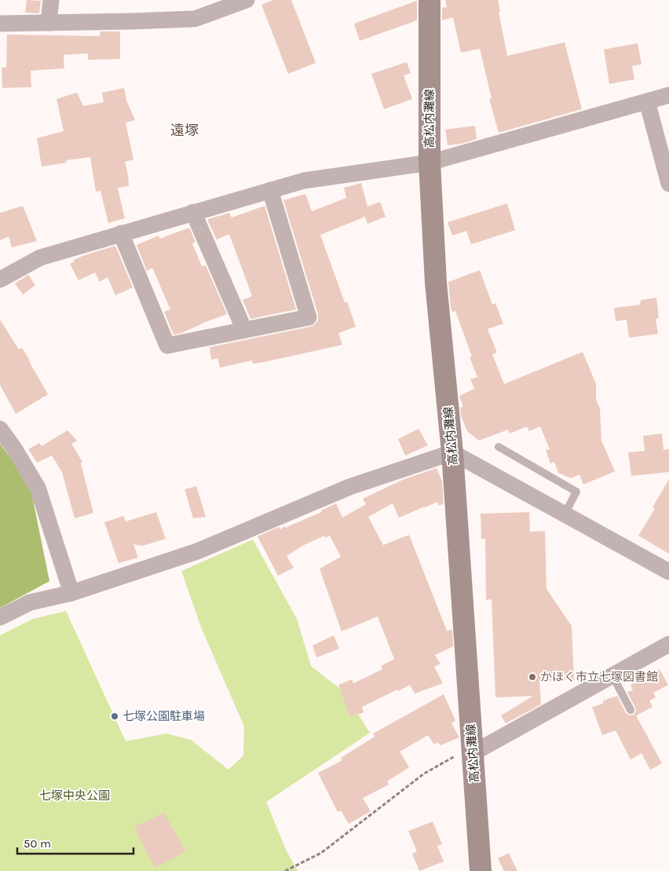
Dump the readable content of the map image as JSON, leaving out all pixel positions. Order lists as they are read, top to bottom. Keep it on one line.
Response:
{"streets":{"main road":["高松内灘線"]},"districts":["遠塚"],"parks":["七塚中央公園"],"places":["かほく市立七塚図書館","七塚公園駐車場"],"scale_bar":"50 m"}
